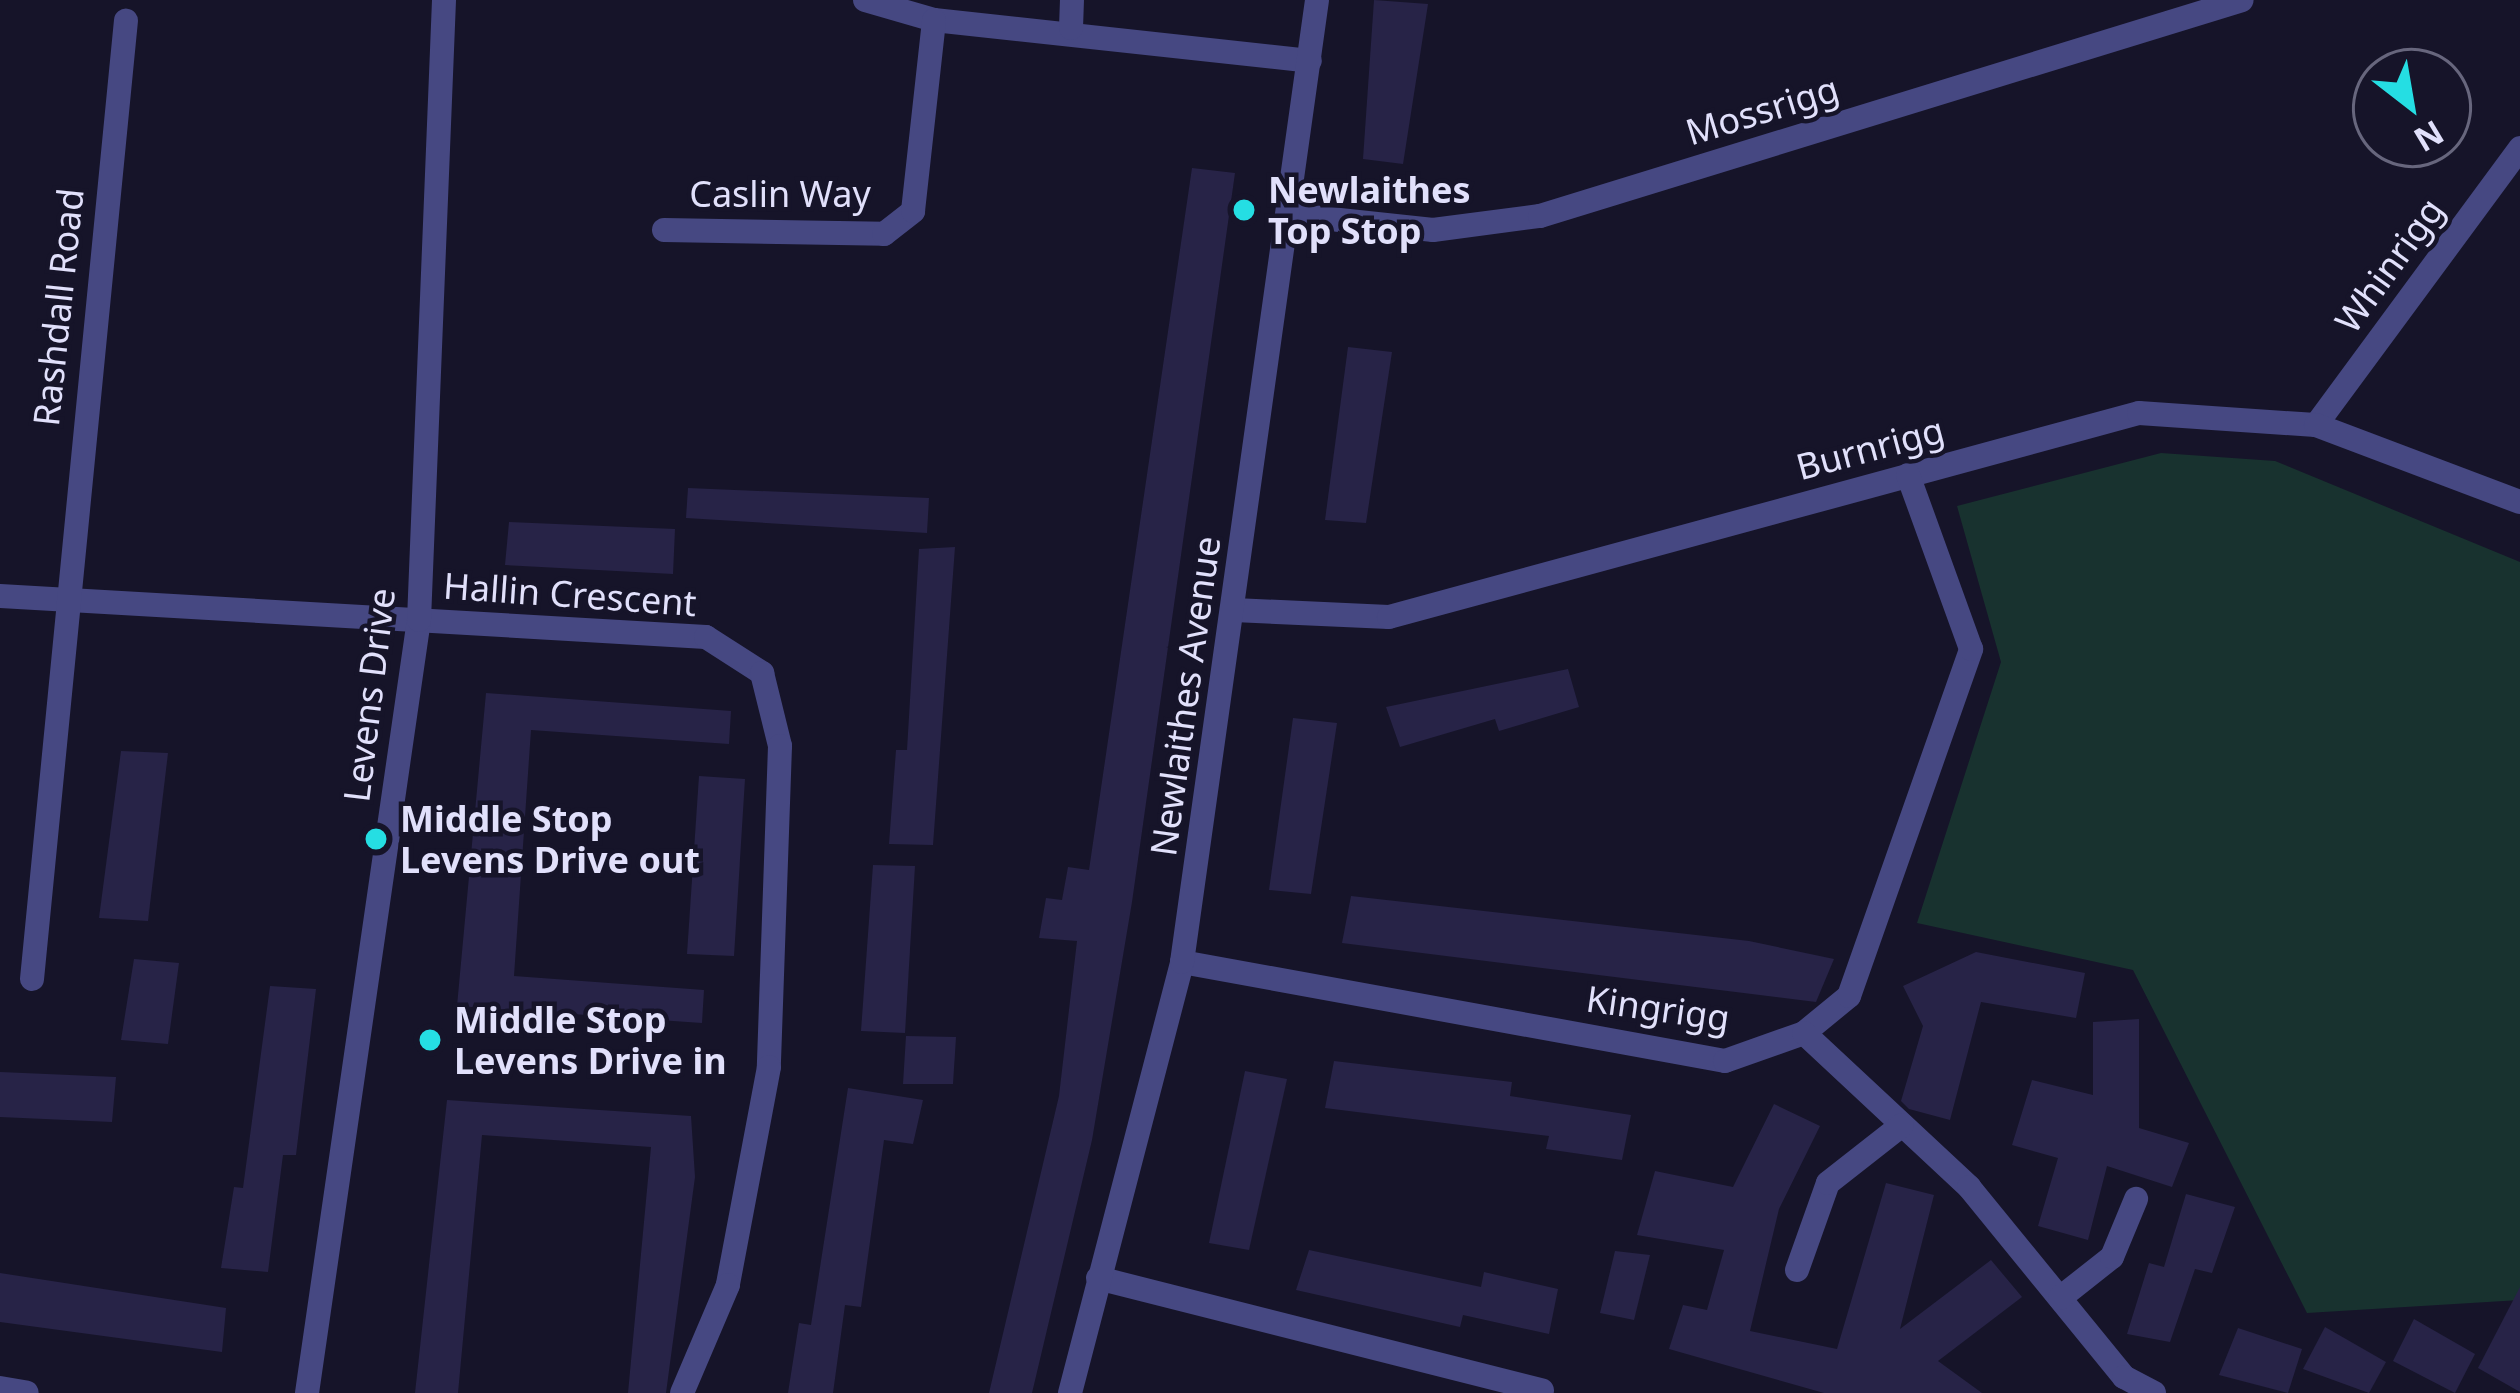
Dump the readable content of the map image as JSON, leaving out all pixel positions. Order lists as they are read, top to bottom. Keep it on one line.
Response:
{"streets":{"street":["Mossrigg","Caslin Way","Whinrigg","Rashdall Road","Burnrigg","Hallin Crescent","Levens Drive","Newlaithes Avenue","Kingrigg"]},"crossings":[["Mossrigg","Newlaithes Avenue"],["Whinrigg","Burnrigg"],["Burnrigg","Newlaithes Avenue"],["Burnrigg","Kingrigg"],["Hallin Crescent","Levens Drive"],["Newlaithes Avenue","Kingrigg"]],"places":["Newlaithes Top Stop","Middle Stop Levens Drive out","Middle Stop Levens Drive in"],"north":"bottom right"}
